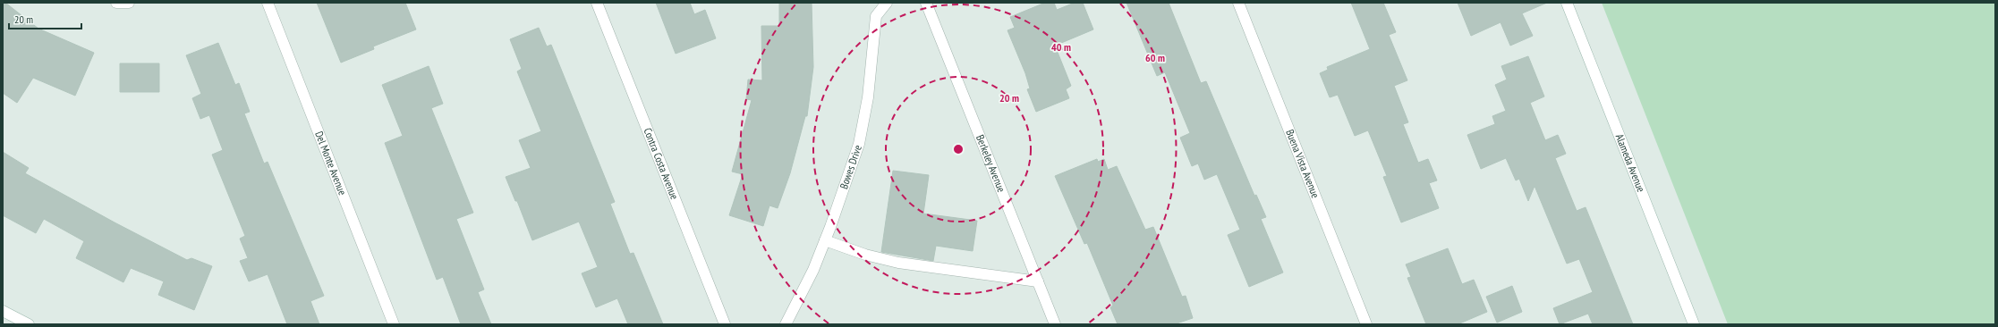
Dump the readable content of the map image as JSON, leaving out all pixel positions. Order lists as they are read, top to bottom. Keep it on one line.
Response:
{"streets":{"street":["Del Monte Avenue","Contra Costa Avenue","Berkeley Avenue","Buena Vista Avenue","Alameda Avenue","Bowes Drive"]},"scale_bar":"20 m","rings":["40 m","60 m","20 m"]}
